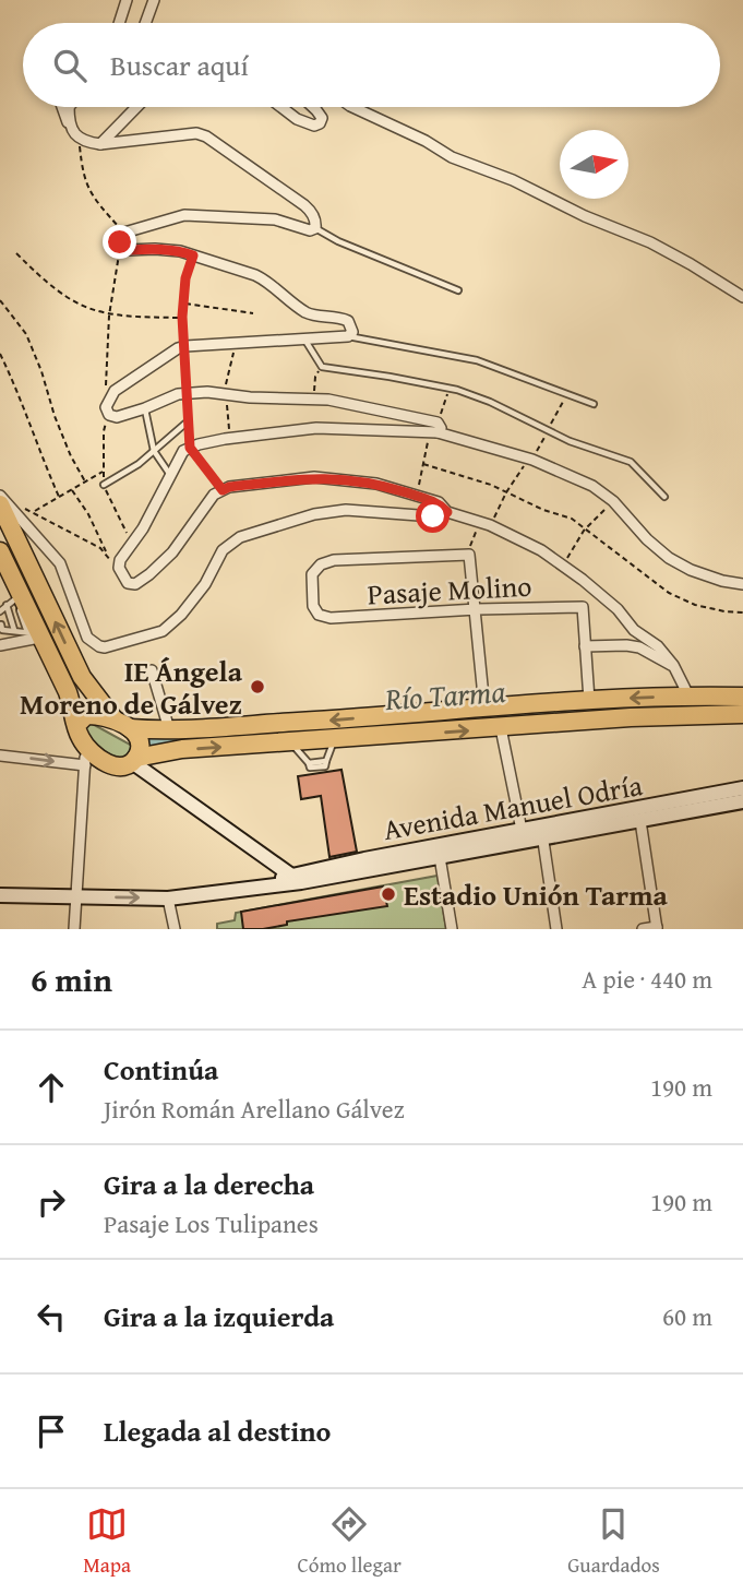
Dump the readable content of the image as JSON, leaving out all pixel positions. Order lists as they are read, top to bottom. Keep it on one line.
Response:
{"streets":{"main road":["Avenida Manuel Odría"],"street":["Pasaje Molino"]},"water":["Río Tarma"],"places":["IE Ángela Moreno de Gálvez","Estadio Unión Tarma"],"north":"right","page":{"search":"Buscar aquí","heading":["6 min","A pie · 440 m"],"list":[["Continúa","Jirón Román Arellano Gálvez","190 m"],["Gira a la derecha","Pasaje Los Tulipanes","190 m"],["Gira a la izquierda","60 m"],"Llegada al destino"],"nav":["Mapa","Cómo llegar","Guardados"]}}
